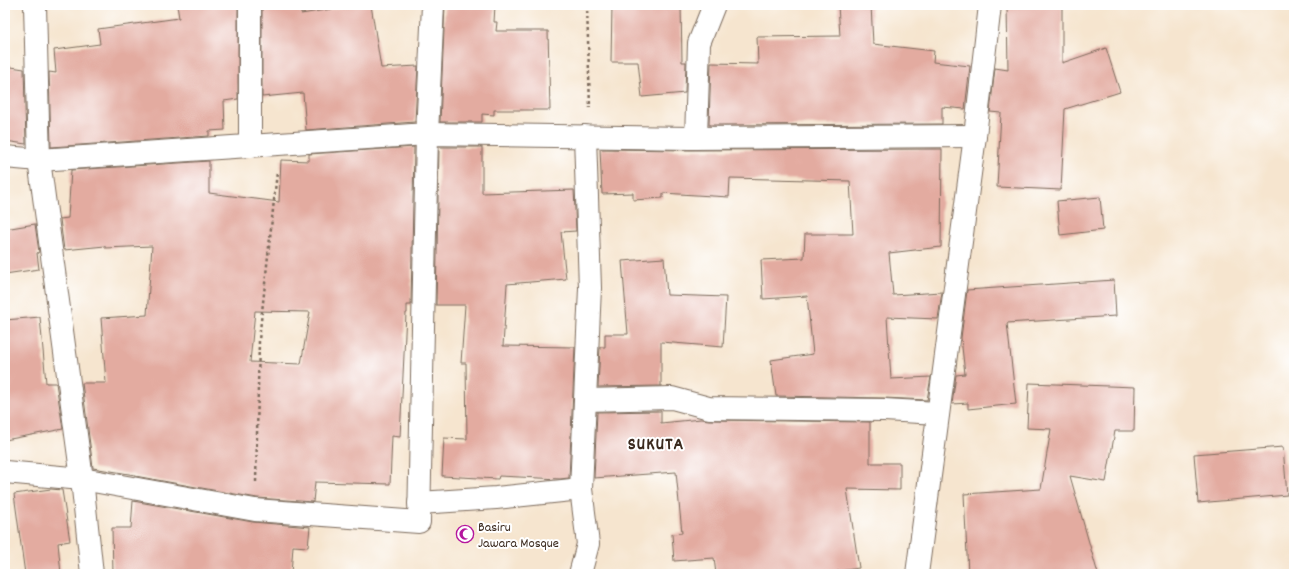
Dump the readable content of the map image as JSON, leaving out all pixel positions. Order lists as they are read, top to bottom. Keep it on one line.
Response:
{"districts":["SUKUTA"],"places":{"mosque":["Basiru Jawara Mosque"]}}
